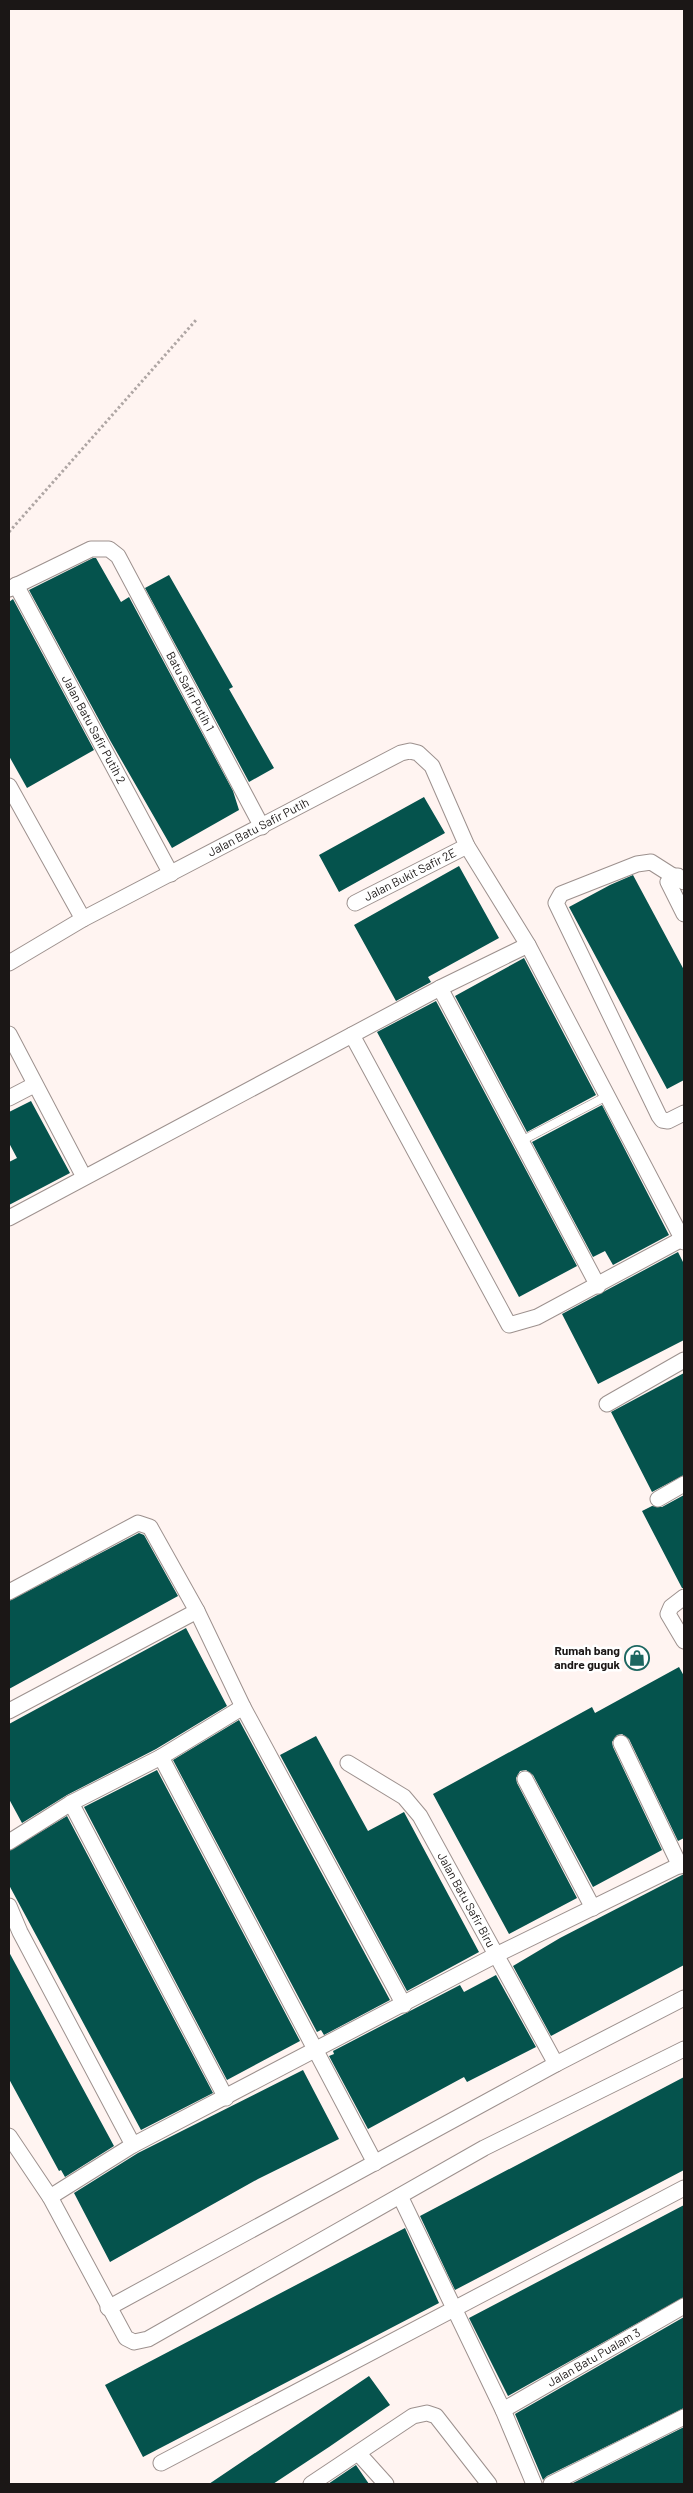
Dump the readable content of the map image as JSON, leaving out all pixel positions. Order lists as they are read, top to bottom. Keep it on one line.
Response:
{"streets":{"street":["Batu Safir Putih 1","Jalan Batu Safir Putih 2","Jalan Batu Safir Putih","Jalan Bukit Safir 2E","Jalan Batu Safir Biru","Jalan Batu Pualam 3"]},"crossings":[["Batu Safir Putih 1","Jalan Batu Safir Putih 2"],["Batu Safir Putih 1","Jalan Batu Safir Putih"],["Jalan Batu Safir Putih 2","Jalan Batu Safir Putih"],["Jalan Batu Safir Putih","Jalan Bukit Safir 2E"]],"places":{"shop":["Rumah bang andre guguk"]}}
